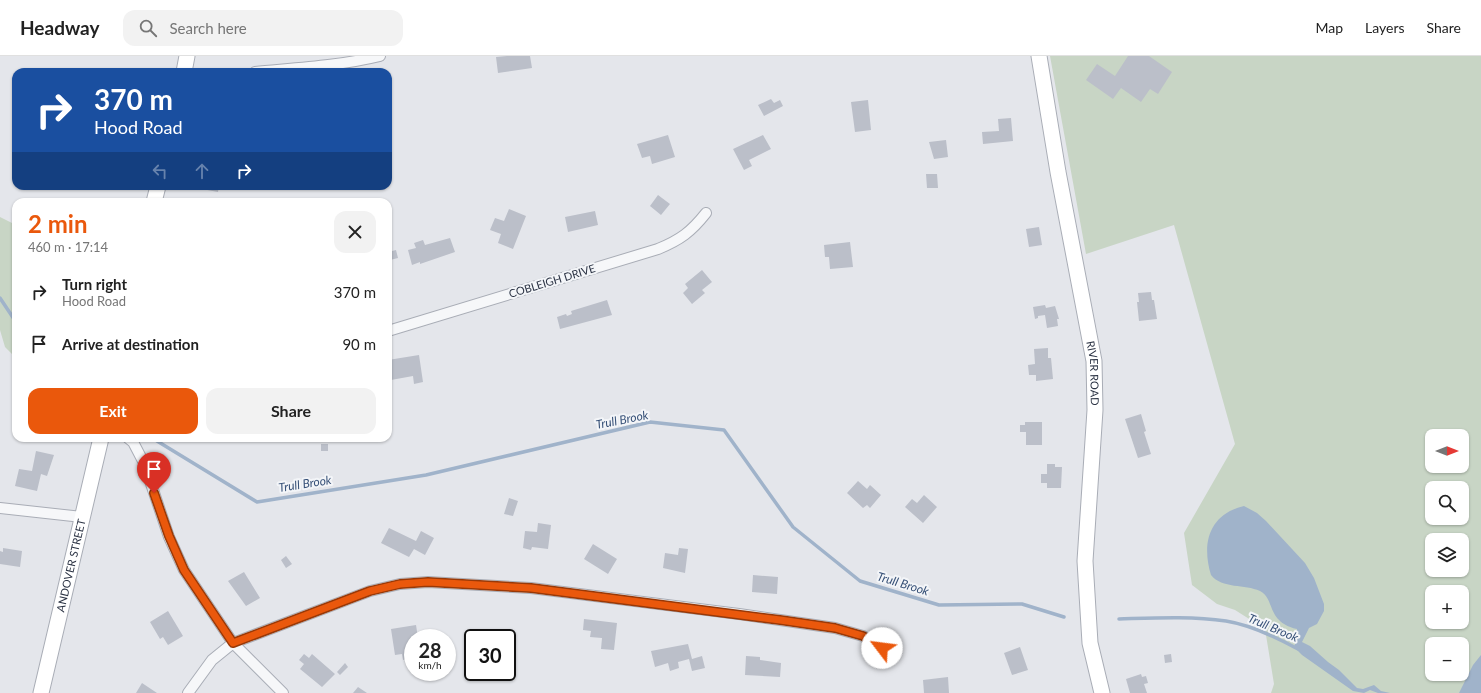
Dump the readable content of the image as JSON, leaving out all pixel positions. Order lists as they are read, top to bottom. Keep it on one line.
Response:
{"streets":{"main road":["RIVER ROAD","ANDOVER STREET"],"street":["COBLEIGH DRIVE"]},"water":["Trull Brook"],"north":"right","page":{"header":"Headway","search":"Search here","nav":["Map","Layers","Share"],"turn":["370 m","Hood Road"],"heading":["2 min","460 m · 17:14"],"list":[{"name":"Turn right","note":"Hood Road","value":"370 m"},{"name":"Arrive at destination","value":"90 m"}],"buttons":["Exit","Share"],"map_buttons":["+","−"],"speed":"28 km/h","limit":"30"}}
